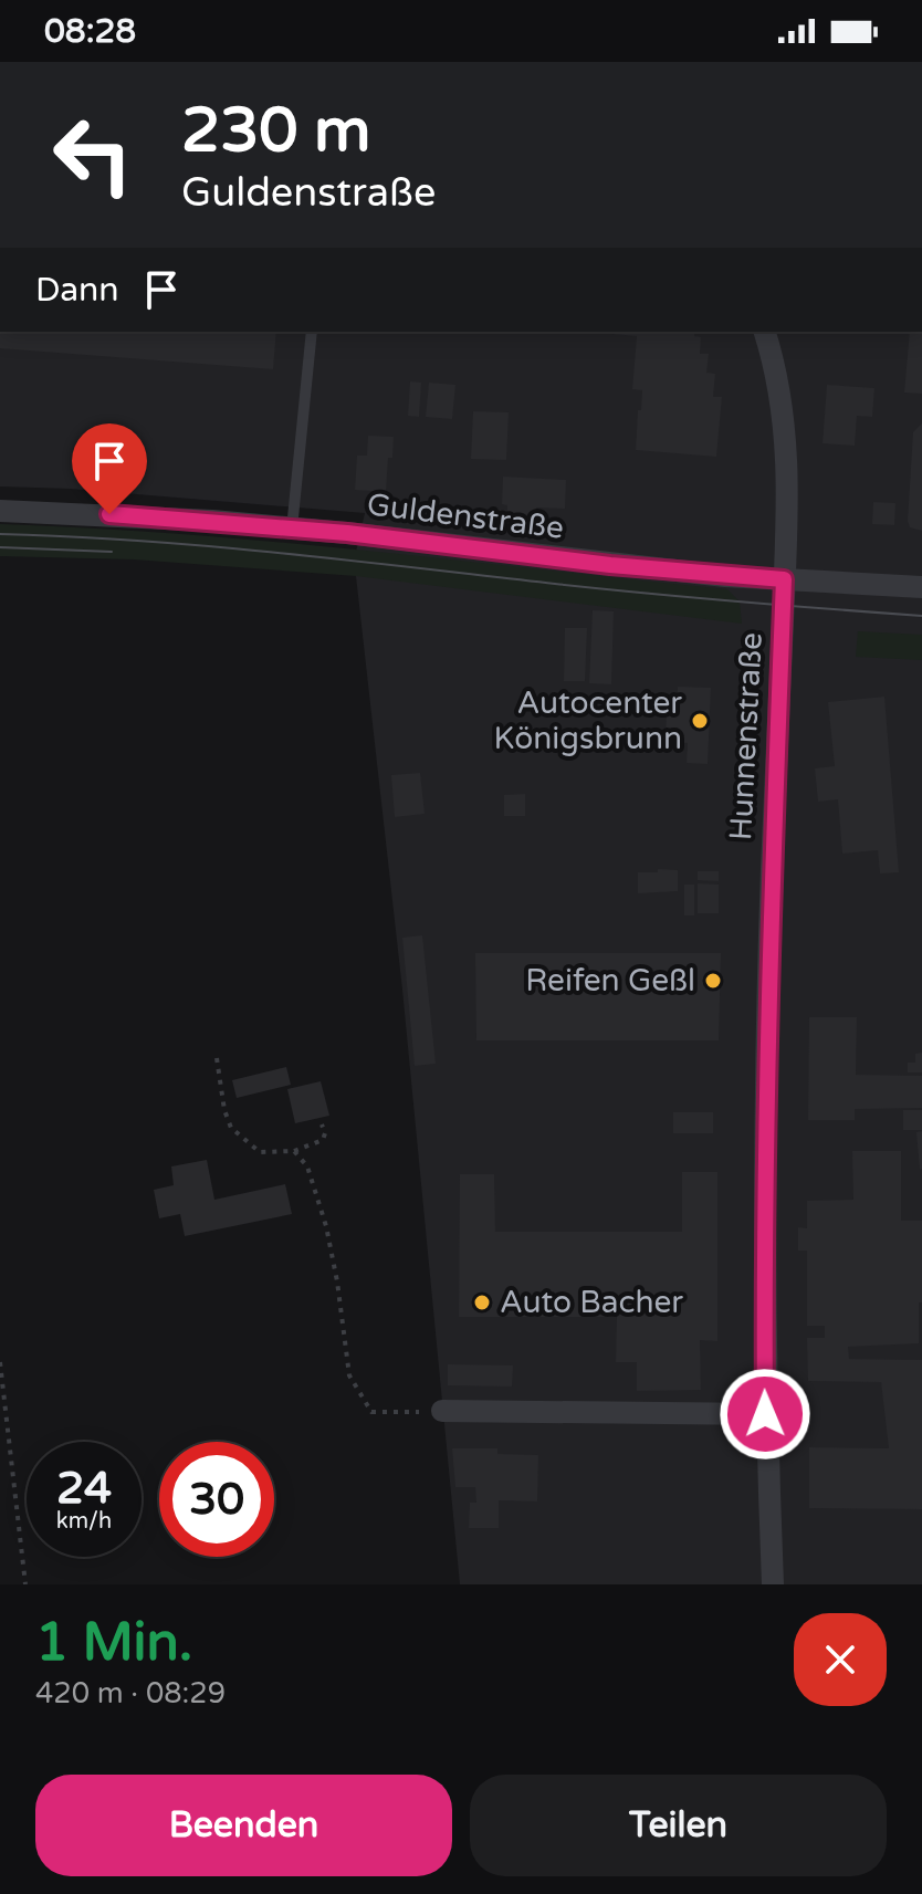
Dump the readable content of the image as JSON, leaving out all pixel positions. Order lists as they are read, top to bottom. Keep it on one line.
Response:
{"streets":{"street":["Guldenstraße","Hunnenstraße"]},"crossings":[["Guldenstraße","Hunnenstraße"]],"places":["Autocenter Königsbrunn","Reifen Geßl","Auto Bacher"],"page":{"status":"08:28","turn":["230 m","Guldenstraße"],"then":"Dann","speed":"24 km/h","limit":"30","heading":["1 Min.","420 m · 08:29"],"buttons":["Beenden","Teilen"]}}
